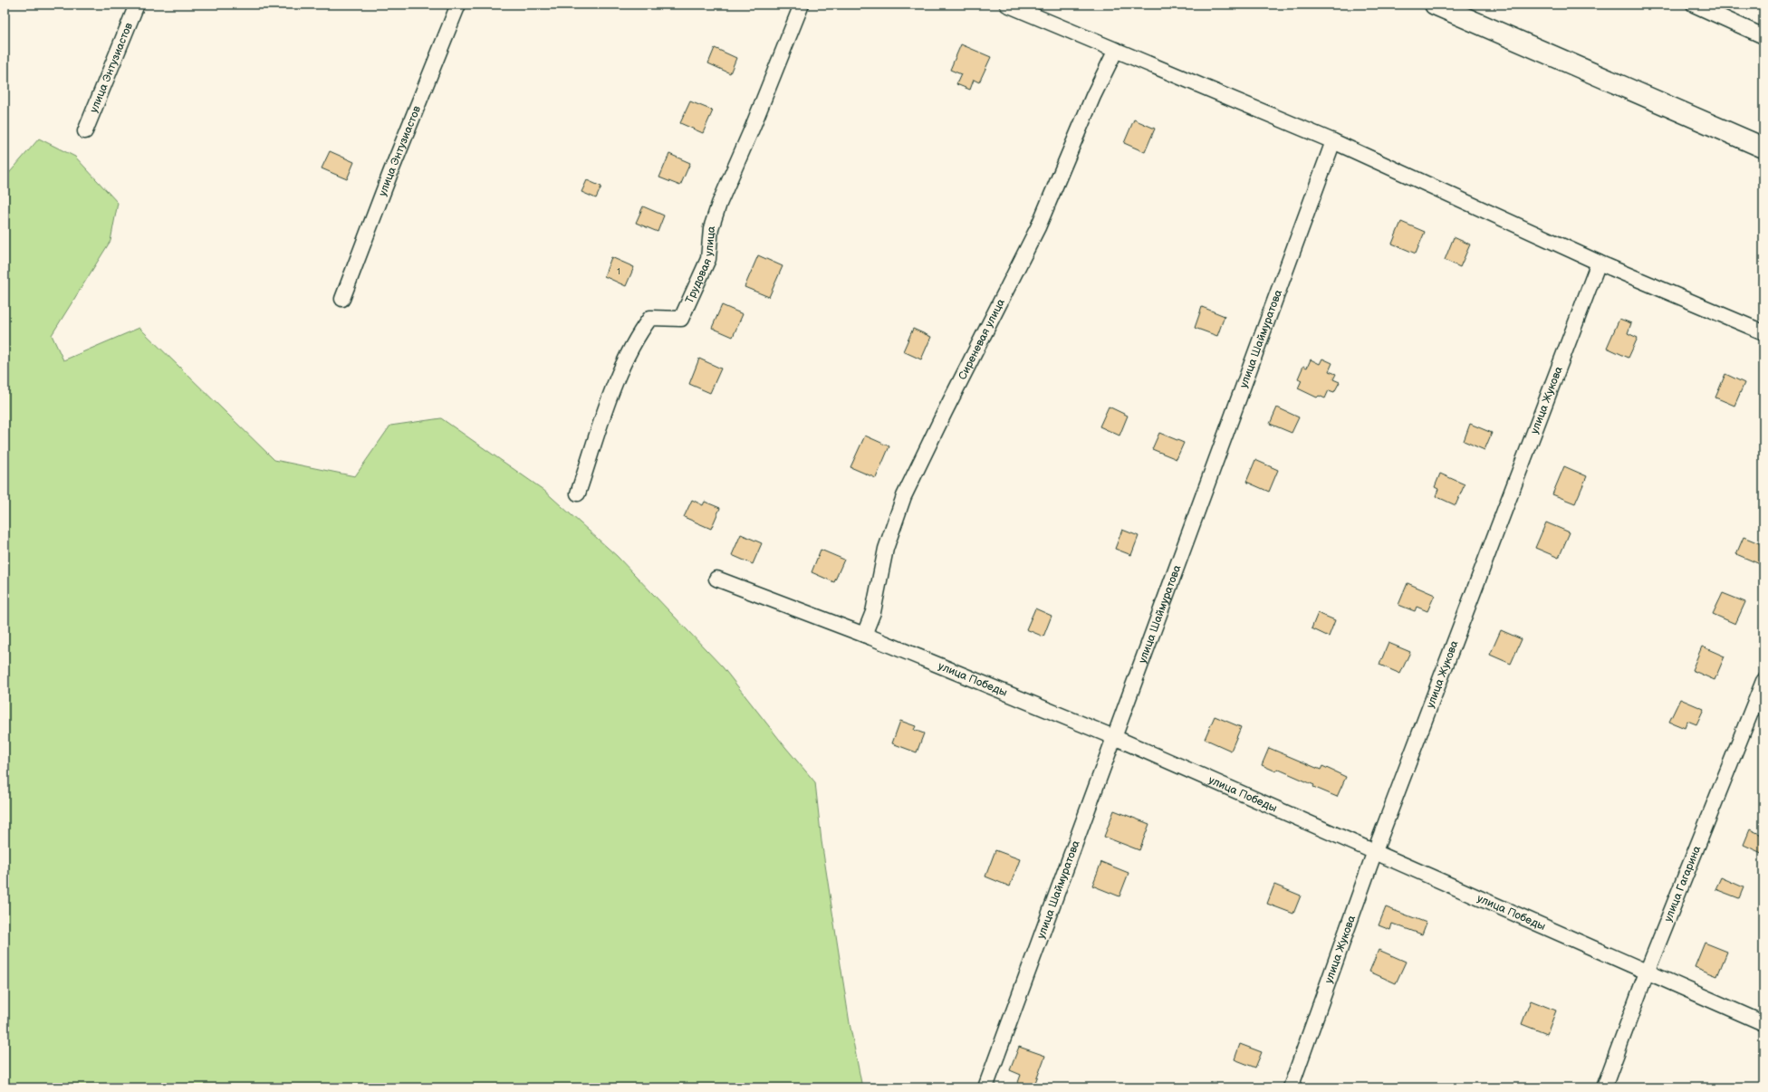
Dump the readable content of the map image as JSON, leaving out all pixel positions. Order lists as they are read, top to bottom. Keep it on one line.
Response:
{"streets":{"street":["улица Энтузиастов","Трудовая улица","Сиреневая улица","улица Шаймуратова","улица Жукова","улица Победы","улица Гагарина"]},"crossings":[["Сиреневая улица","улица Победы"],["улица Шаймуратова","улица Победы"],["улица Жукова","улица Победы"],["улица Победы","улица Гагарина"]],"house_numbers":["1"]}
